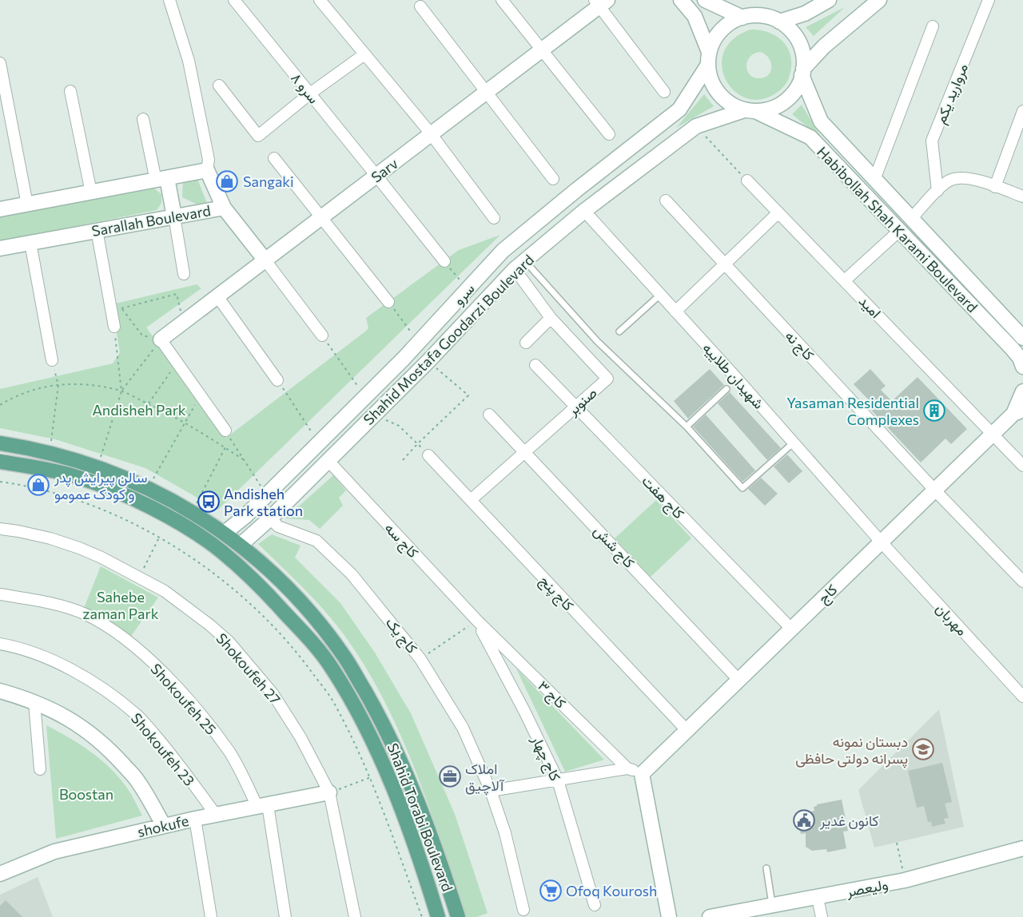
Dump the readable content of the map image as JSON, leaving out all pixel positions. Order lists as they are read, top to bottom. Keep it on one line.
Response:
{"streets":{"main road":["Shahid Torabi Boulevard"],"street":["سرو ۸","مروارید یکم","Sarv","Sarallah Boulevard","Habibollah Shah Karami Boulevard","سرو","امید","Shahid Mostafa Goodarzi Boulevard","کاج نه","شهیدان طلاییه","صنوبر","کاج هفت","کاج سه","کاج شش","کاج پنج","کاج","مهربان","کاج یک","Shokoufeh 27","کاج ۳","Shokoufeh 25","Shokoufeh 23","کاج چهار","shokufe","ولیعصر"]},"crossings":[["سرو ۸","Sarv"],["Habibollah Shah Karami Boulevard","سرو"],["Habibollah Shah Karami Boulevard","Shahid Mostafa Goodarzi Boulevard"],["سرو","Shahid Mostafa Goodarzi Boulevard"],["سرو","Shahid Torabi Boulevard"],["امید","کاج"],["Shahid Mostafa Goodarzi Boulevard","شهیدان طلاییه"],["Shahid Mostafa Goodarzi Boulevard","صنوبر"],["Shahid Mostafa Goodarzi Boulevard","کاج سه"],["Shahid Mostafa Goodarzi Boulevard","کاج یک"],["Shahid Mostafa Goodarzi Boulevard","Shahid Torabi Boulevard"],["کاج نه","کاج"],["شهیدان طلاییه","کاج"],["شهیدان طلاییه","مهربان"],["صنوبر","کاج هفت"],["صنوبر","کاج شش"],["صنوبر","کاج پنج"],["کاج هفت","کاج"],["کاج سه","کاج ۳"],["کاج سه","کاج چهار"],["کاج شش","کاج"],["کاج پنج","کاج"],["کاج","مهربان"],["Shokoufeh 27","shokufe"],["کاج ۳","کاج چهار"],["Shokoufeh 25","shokufe"],["Shokoufeh 23","shokufe"]],"parks":["Andisheh Park","Sahebe zaman Park","Boostan"],"places":{"shop":["Sangaki","سالن پیرایش پدر و کودک عمومو"],"building":["Yasaman Residential Complexes"],"bus stop":["Andisheh Park station"],"school or university":["دبستان نمونه پسرانه دولتی حافظی"],"office":["املاک آلاچیق"],"public building":["کانون غدیر"],"supermarket":["Ofoq Kourosh"]}}
